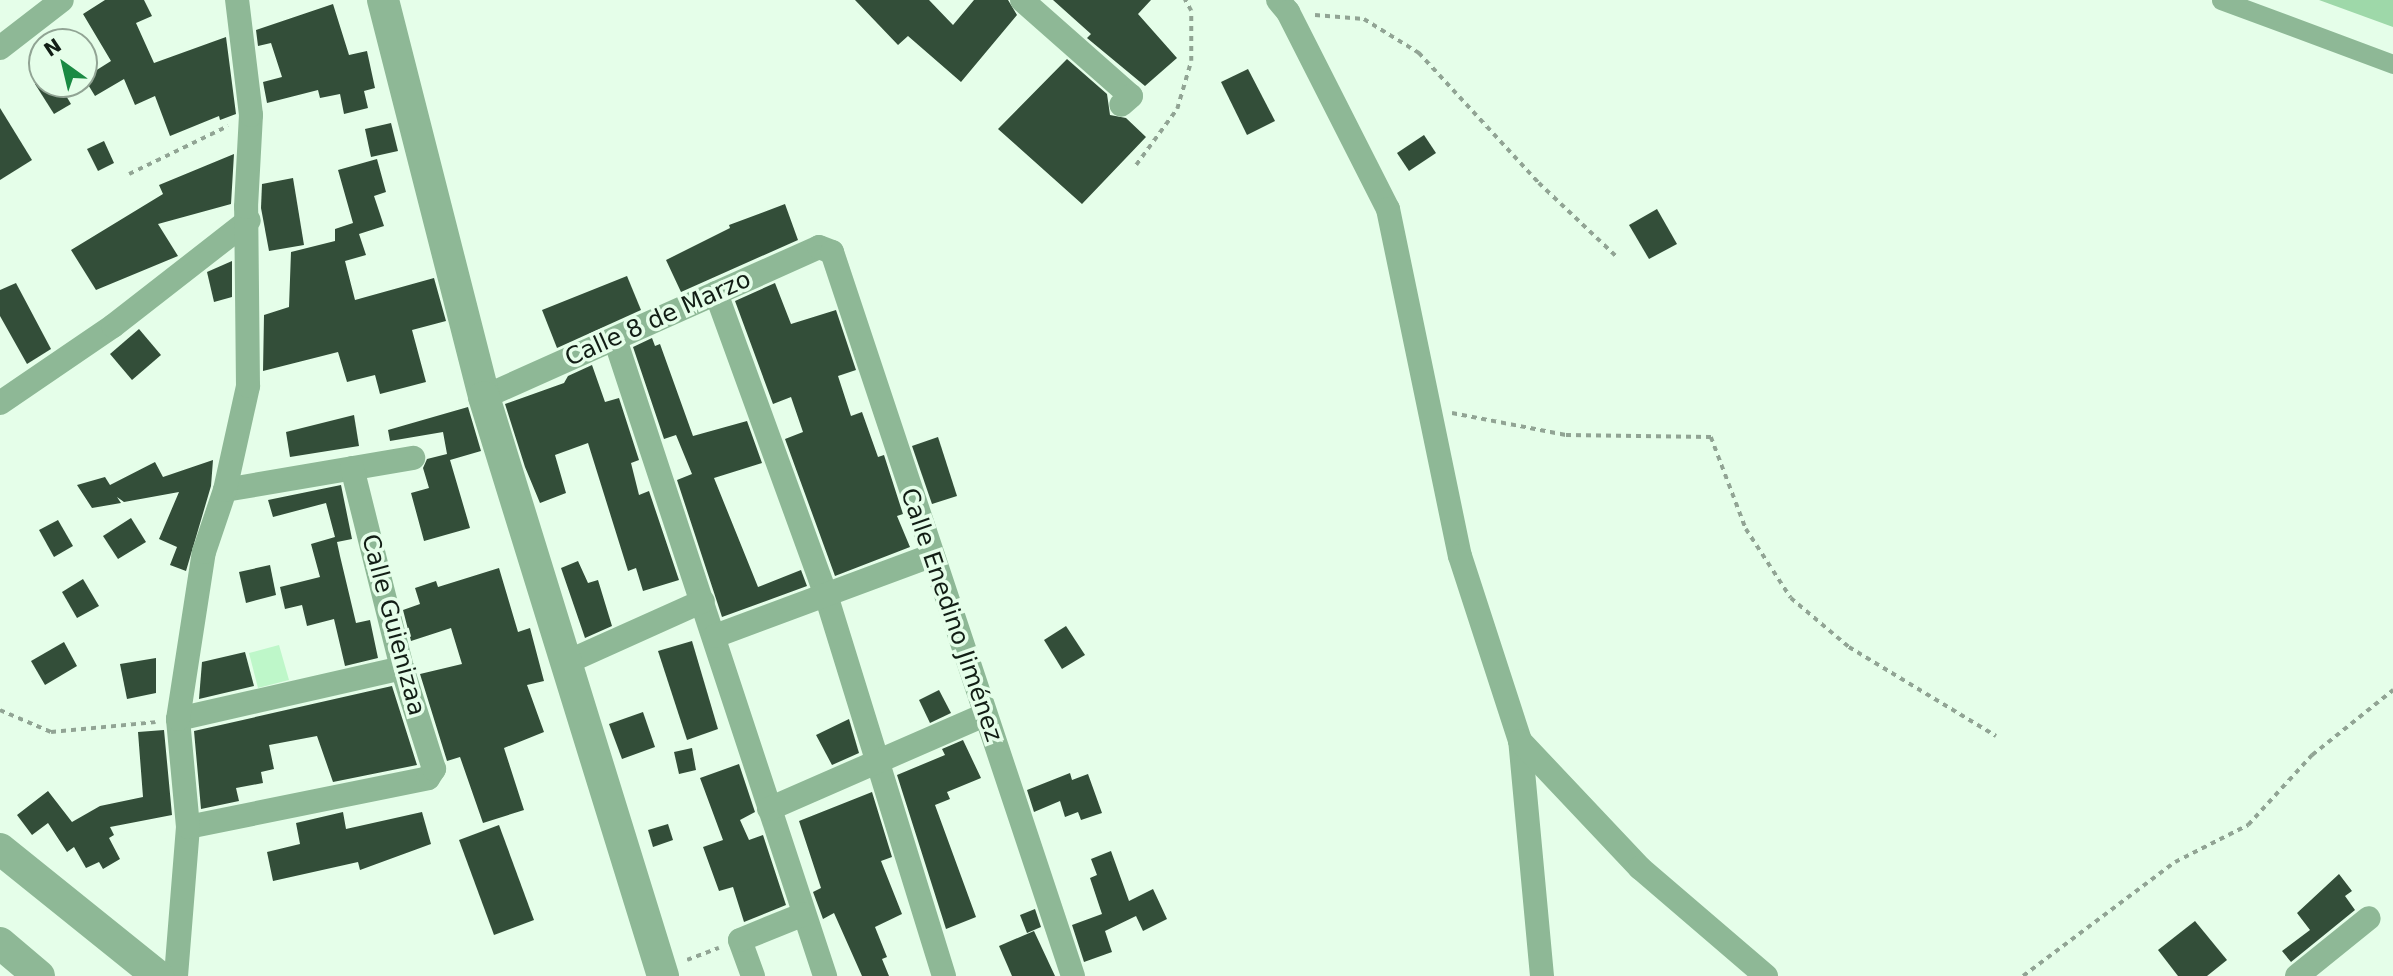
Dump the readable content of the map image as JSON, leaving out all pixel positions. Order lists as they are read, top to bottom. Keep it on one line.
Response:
{"streets":{"street":["Calle 8 de Marzo","Calle Enedino Jiménez","Calle Guienizaa"]},"crossings":[["Calle 8 de Marzo","Calle Enedino Jiménez"]],"north":"top left"}
